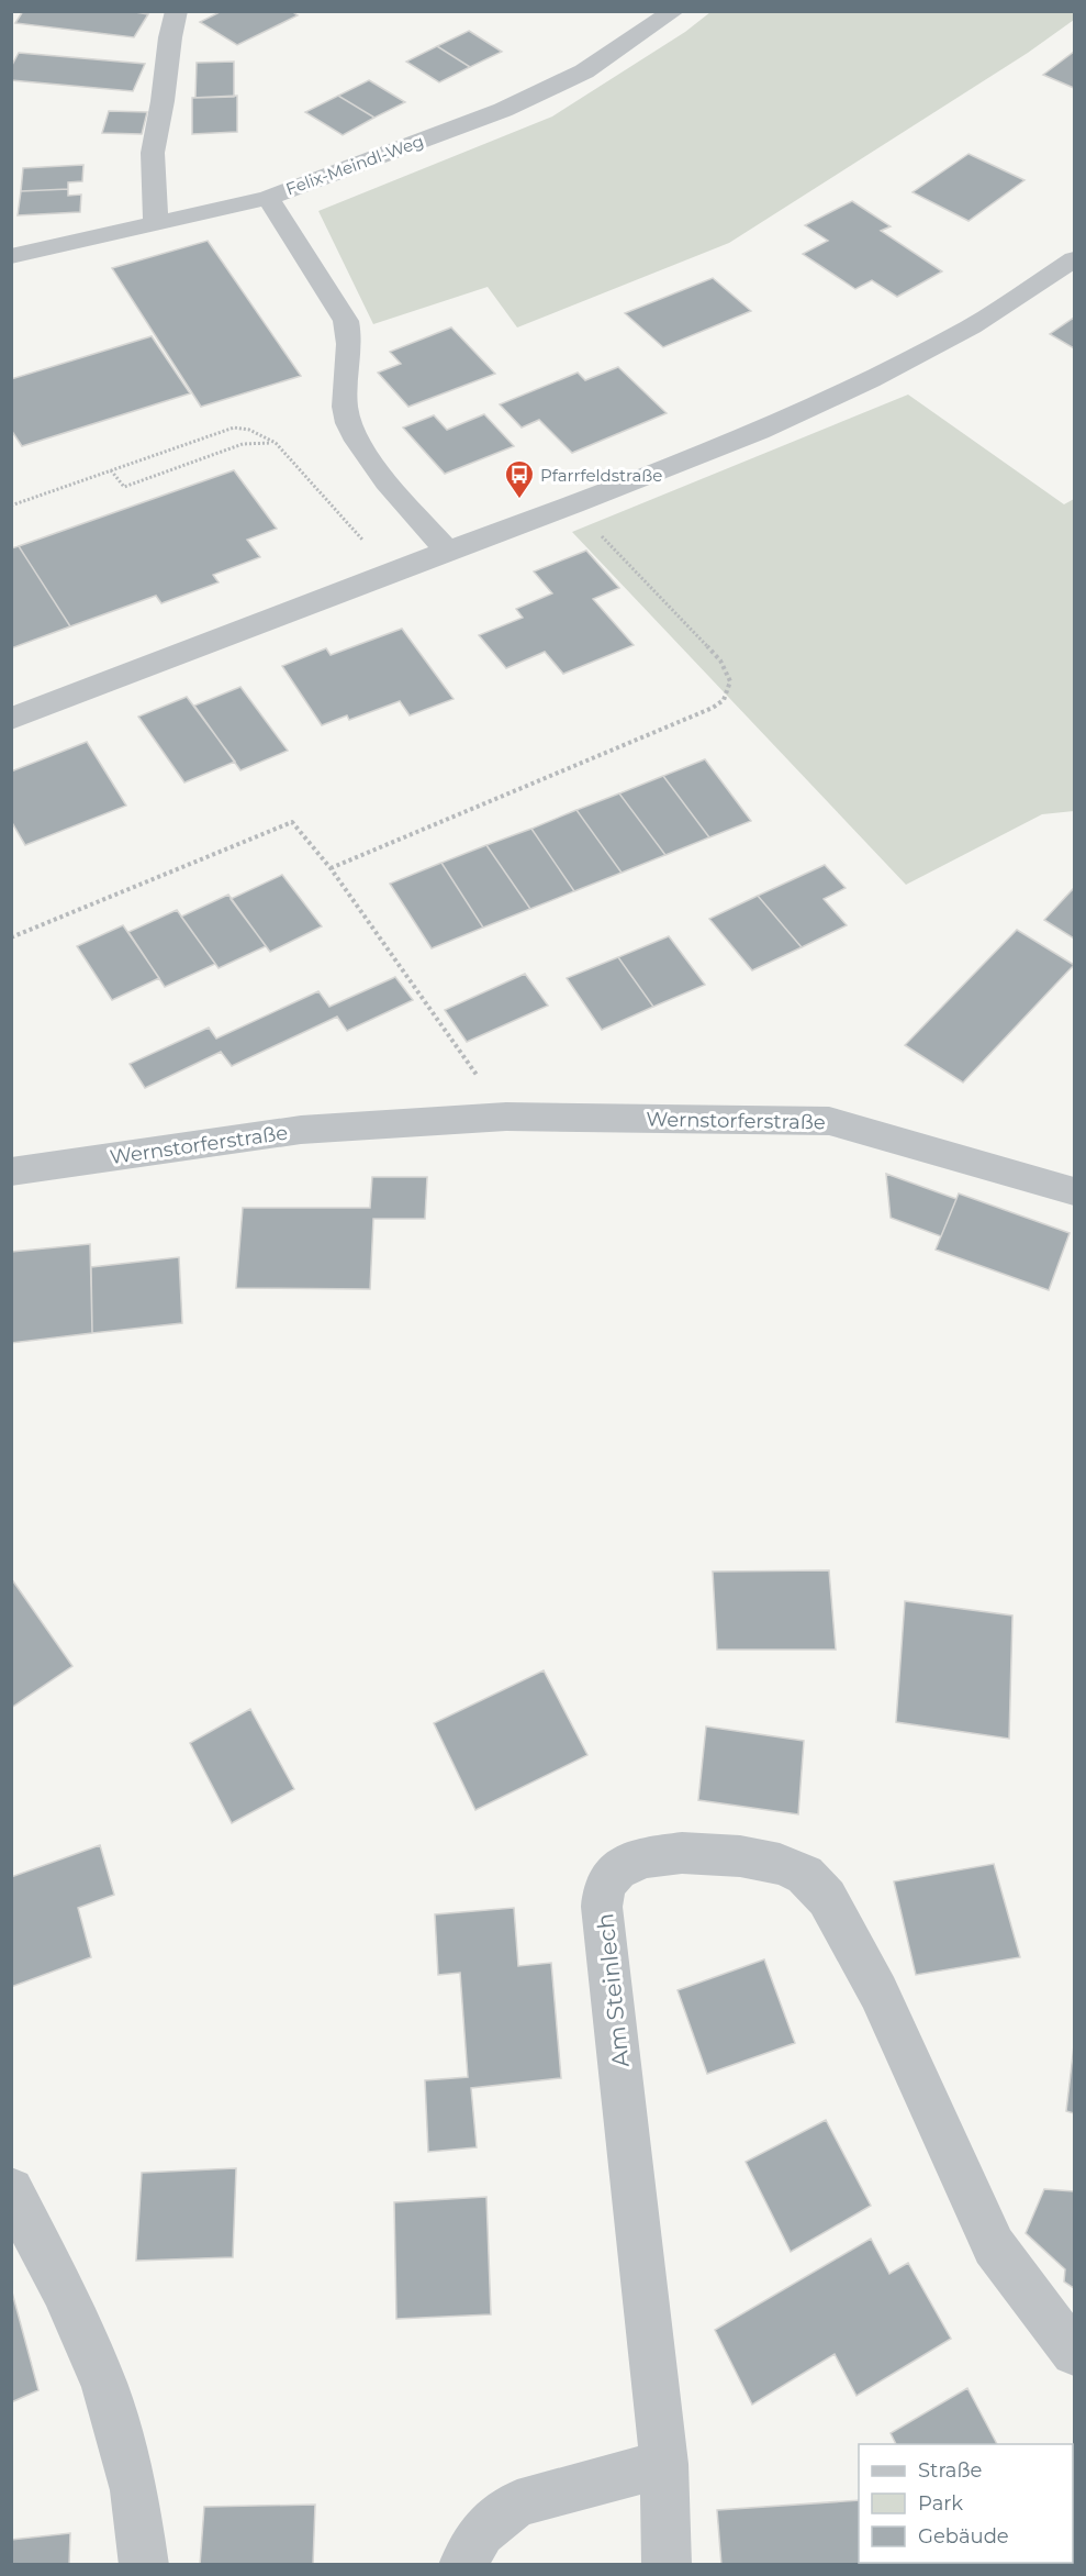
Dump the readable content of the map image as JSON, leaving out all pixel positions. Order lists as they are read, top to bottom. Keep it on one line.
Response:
{"streets":{"street":["Felix-Meindl-Weg","Wernstorferstraße","Am Steinlech"]},"places":{"bus stop":["Pfarrfeldstraße"]},"legend":["Straße","Park","Gebäude"]}
